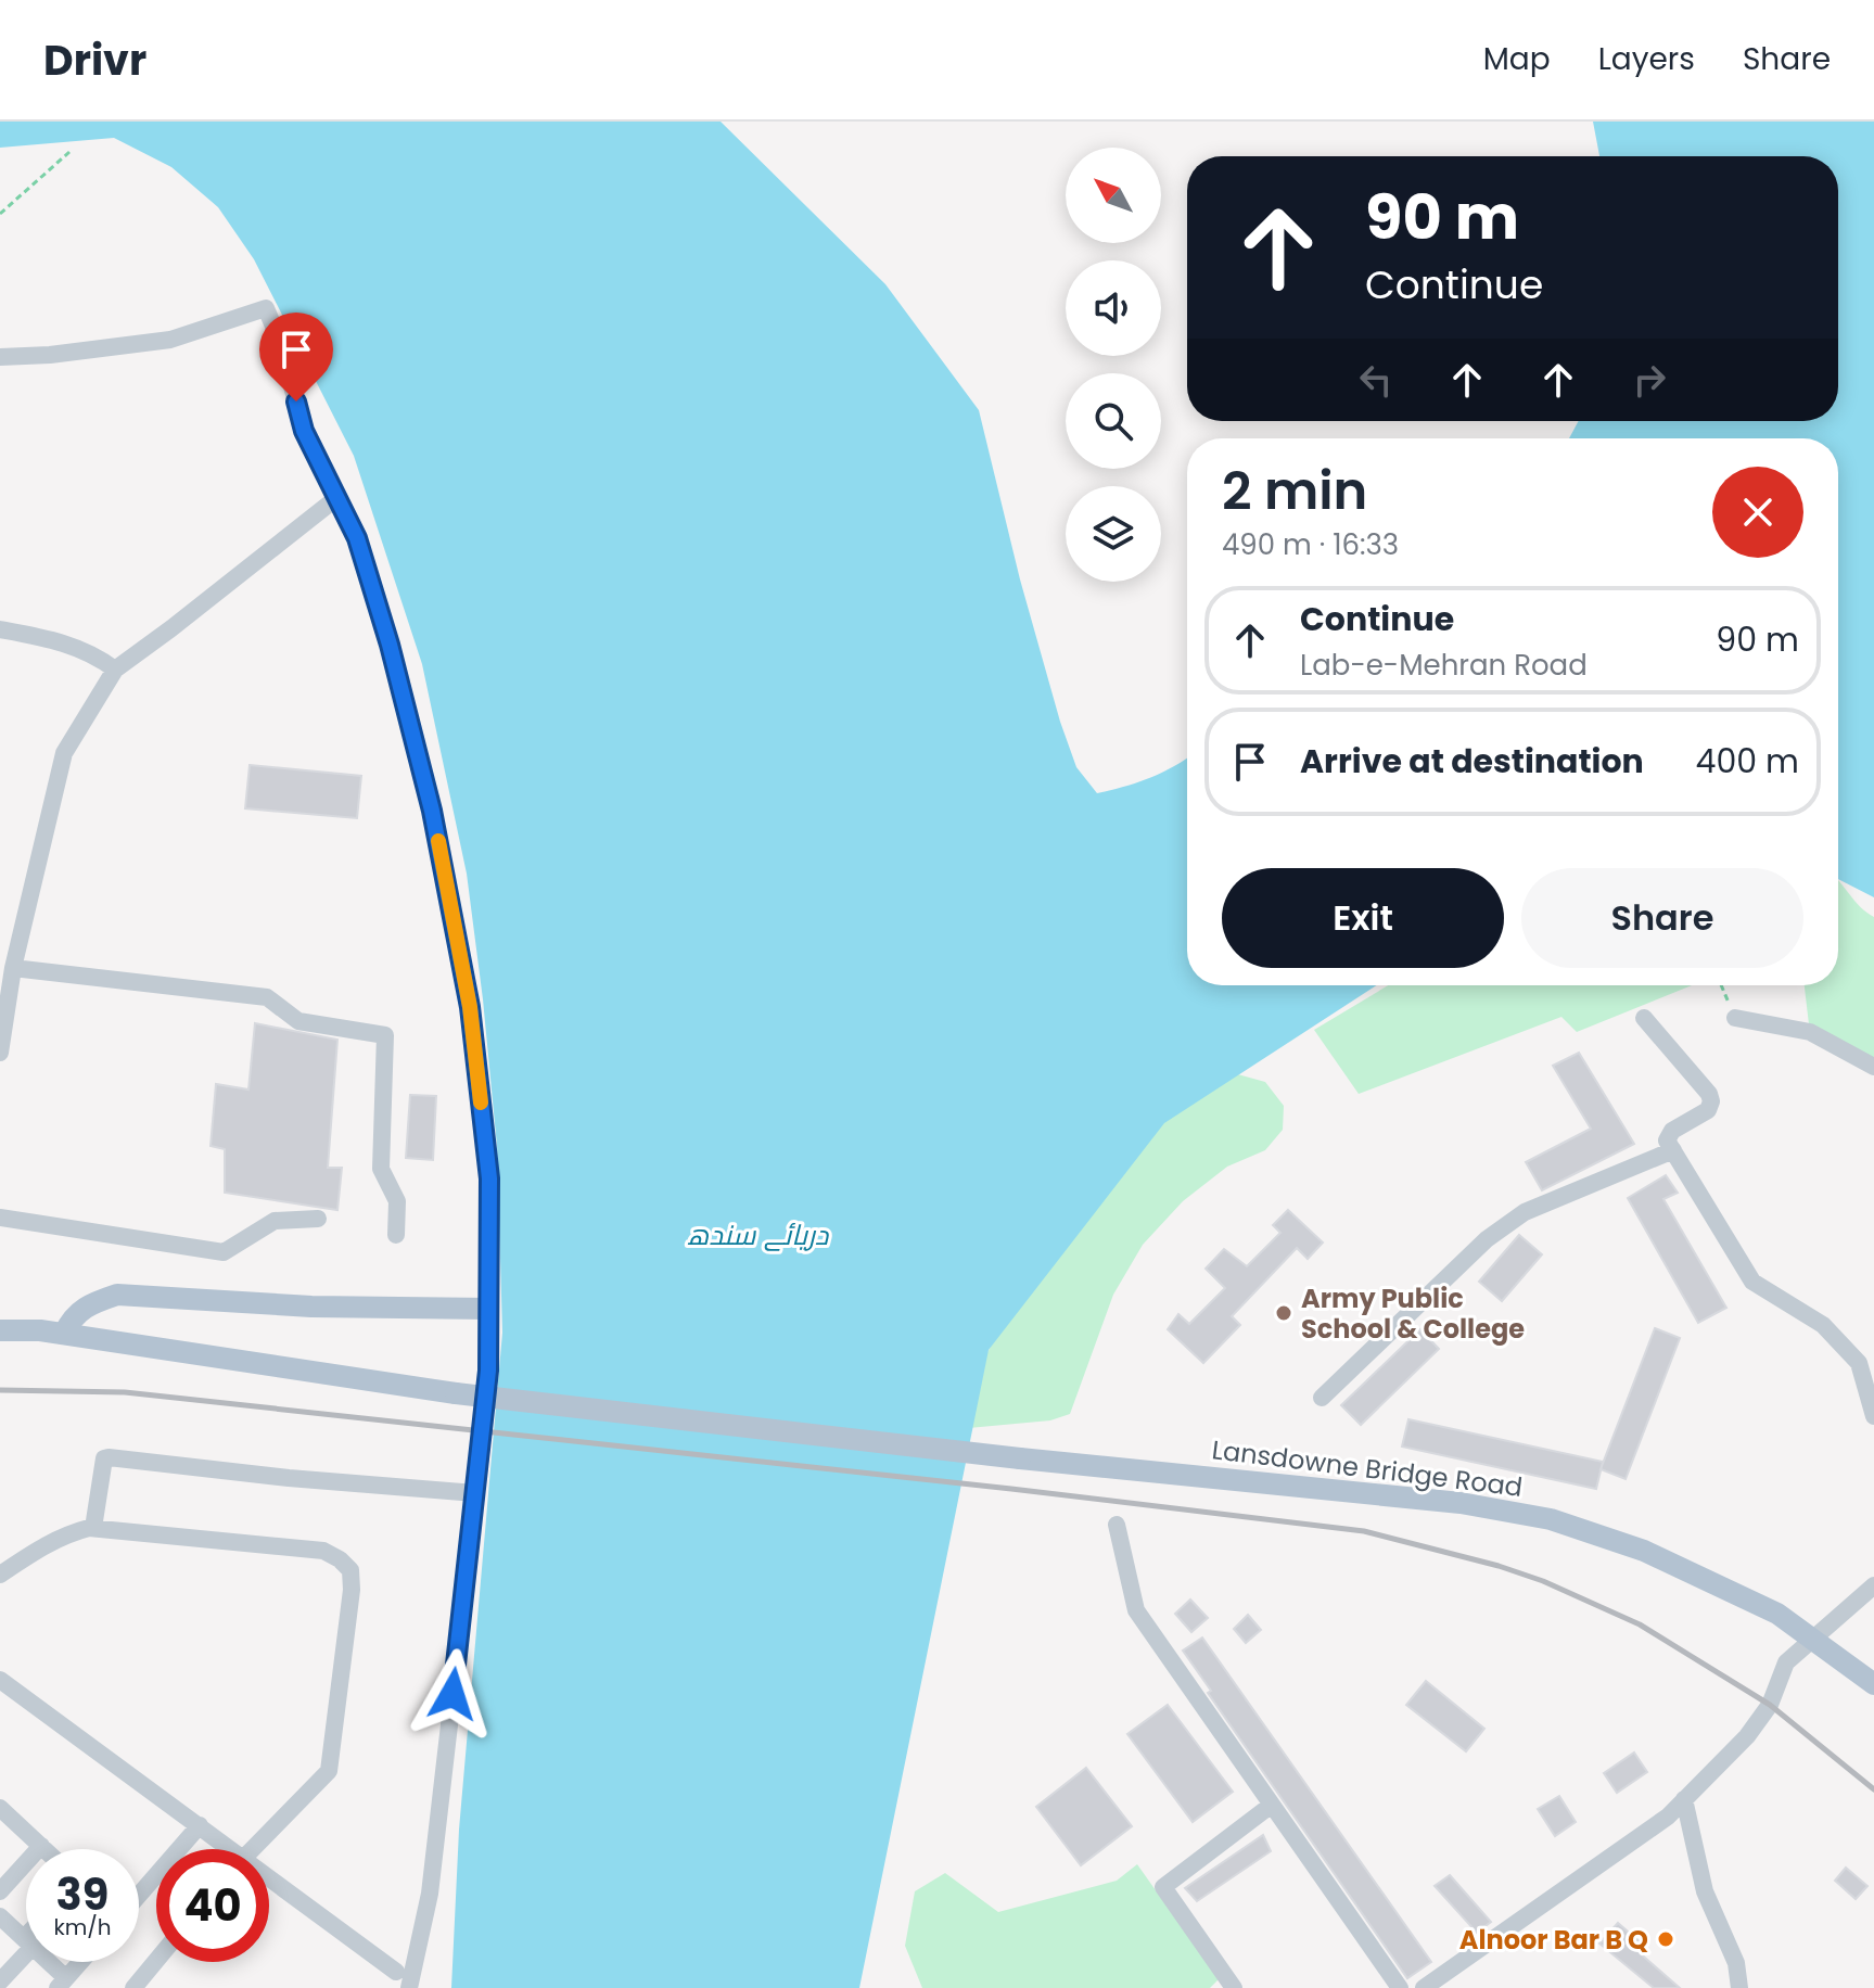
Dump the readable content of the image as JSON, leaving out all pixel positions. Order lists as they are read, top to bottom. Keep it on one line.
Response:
{"streets":{"main road":["Lansdowne Bridge Road"]},"water":["دریائے سندھ"],"places":["Army Public School & College","Alnoor Bar B Q"],"north":"top left","page":{"header":"Drivr","nav":["Map","Layers","Share"],"turn":["90 m","Continue"],"heading":["2 min","490 m · 16:33"],"list":[{"name":"Continue","note":"Lab-e-Mehran Road","value":"90 m"},{"name":"Arrive at destination","value":"400 m"}],"buttons":["Exit","Share"],"speed":"39 km/h","limit":"40"}}
